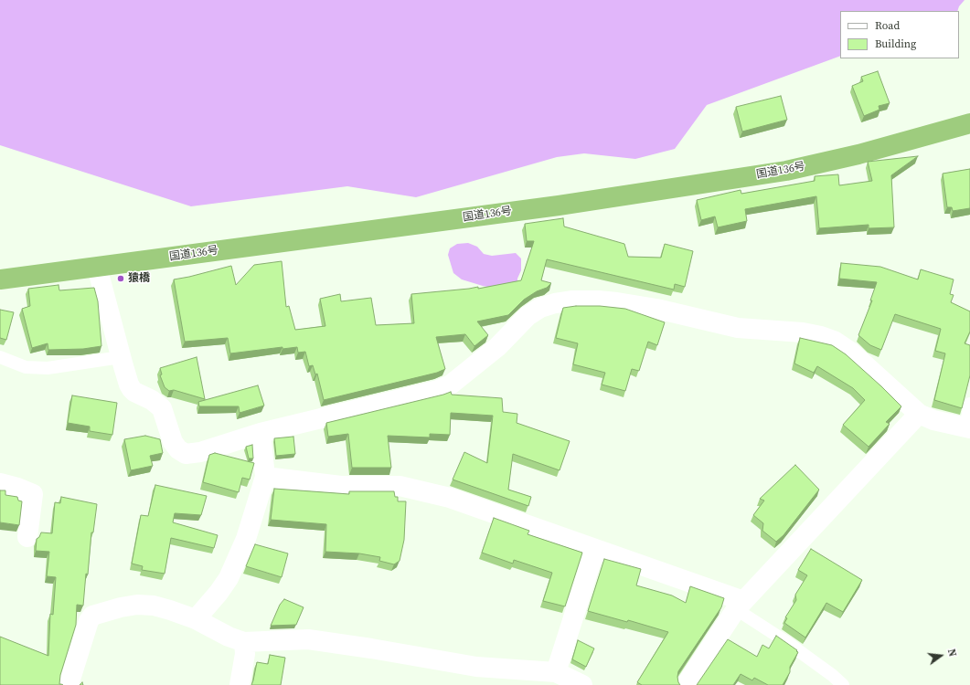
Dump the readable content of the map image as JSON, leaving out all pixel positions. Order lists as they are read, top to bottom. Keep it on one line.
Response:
{"streets":{"highway":["国道136号"]},"places":["猿橋"],"legend":["Road","Building"],"north":"right"}
